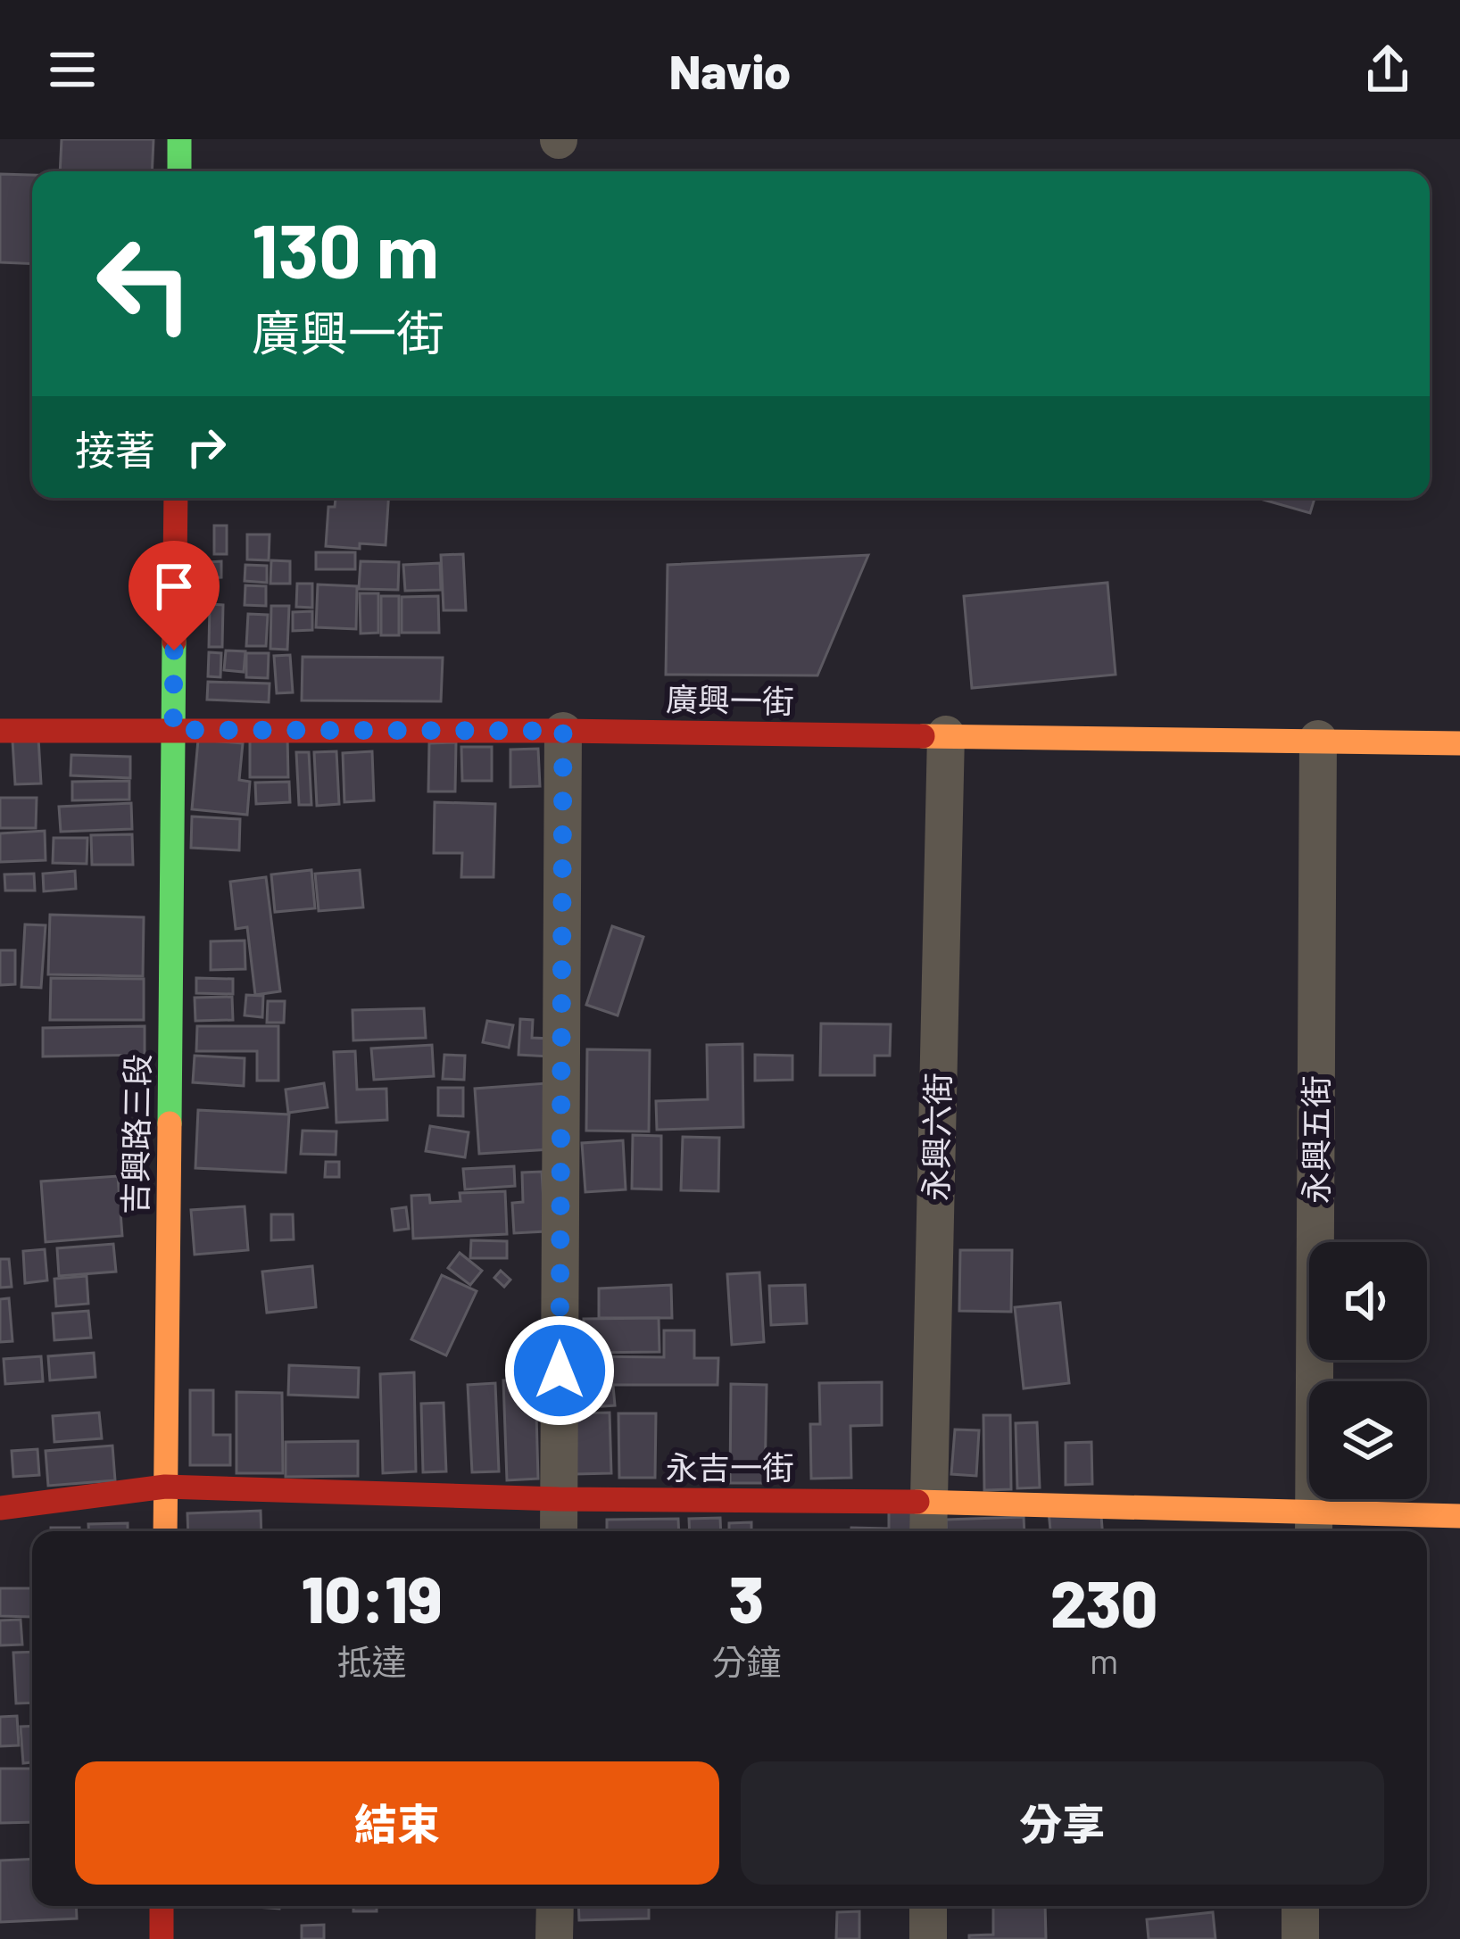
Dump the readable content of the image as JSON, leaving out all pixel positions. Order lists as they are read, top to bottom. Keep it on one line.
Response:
{"streets":{"street":["廣興一街","吉興路三段","永興六街","永興五街","永吉一街"]},"crossings":[["廣興一街","吉興路三段"],["廣興一街","永興六街"],["廣興一街","永興五街"],["吉興路三段","永吉一街"],["永興六街","永吉一街"],["永興五街","永吉一街"]],"page":{"header":"Navio","turn":["130 m","廣興一街"],"then":"接著","eta":["10:19","抵達","3","分鐘","230","m"],"buttons":["結束","分享"]}}
